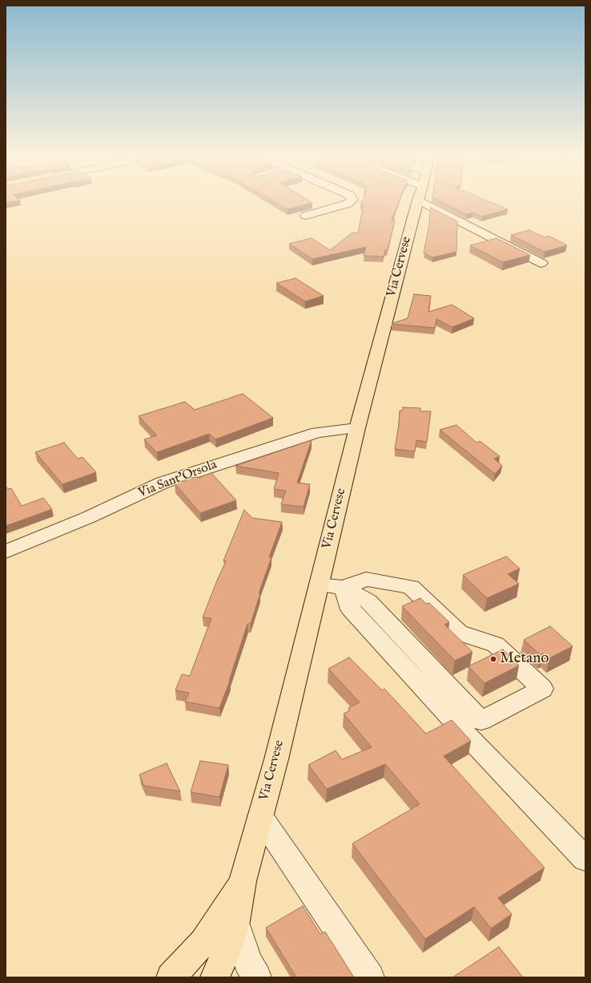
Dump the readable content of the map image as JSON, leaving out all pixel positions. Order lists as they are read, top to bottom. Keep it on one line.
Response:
{"streets":{"main road":["Via Cervese"],"street":["Via Sant'Orsola"]},"crossings":[["Via Cervese","Via Sant'Orsola"]],"places":["Metano"]}
